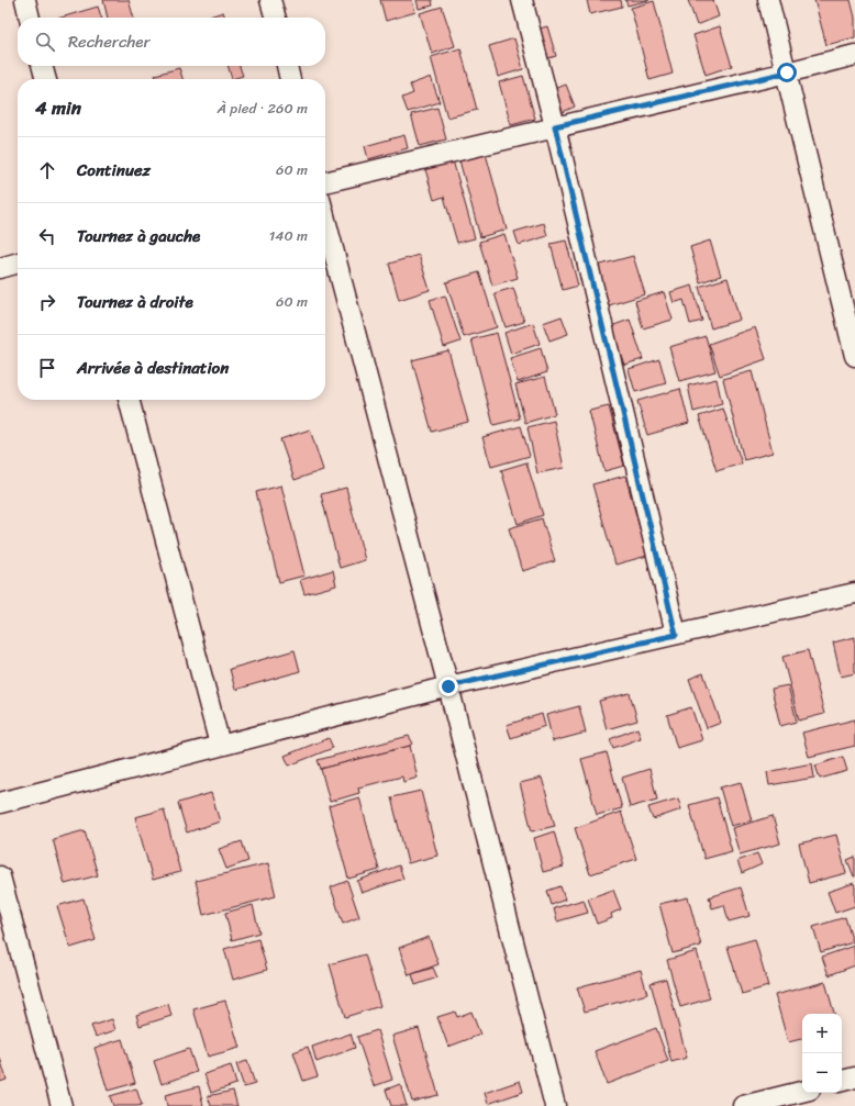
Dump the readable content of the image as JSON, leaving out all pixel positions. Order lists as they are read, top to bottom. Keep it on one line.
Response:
{"page":{"search":"Rechercher","heading":["4 min","À pied · 260 m"],"list":[["Continuez","60 m"],["Tournez à gauche","140 m"],["Tournez à droite","60 m"],"Arrivée à destination"],"map_buttons":["+","−"]}}
